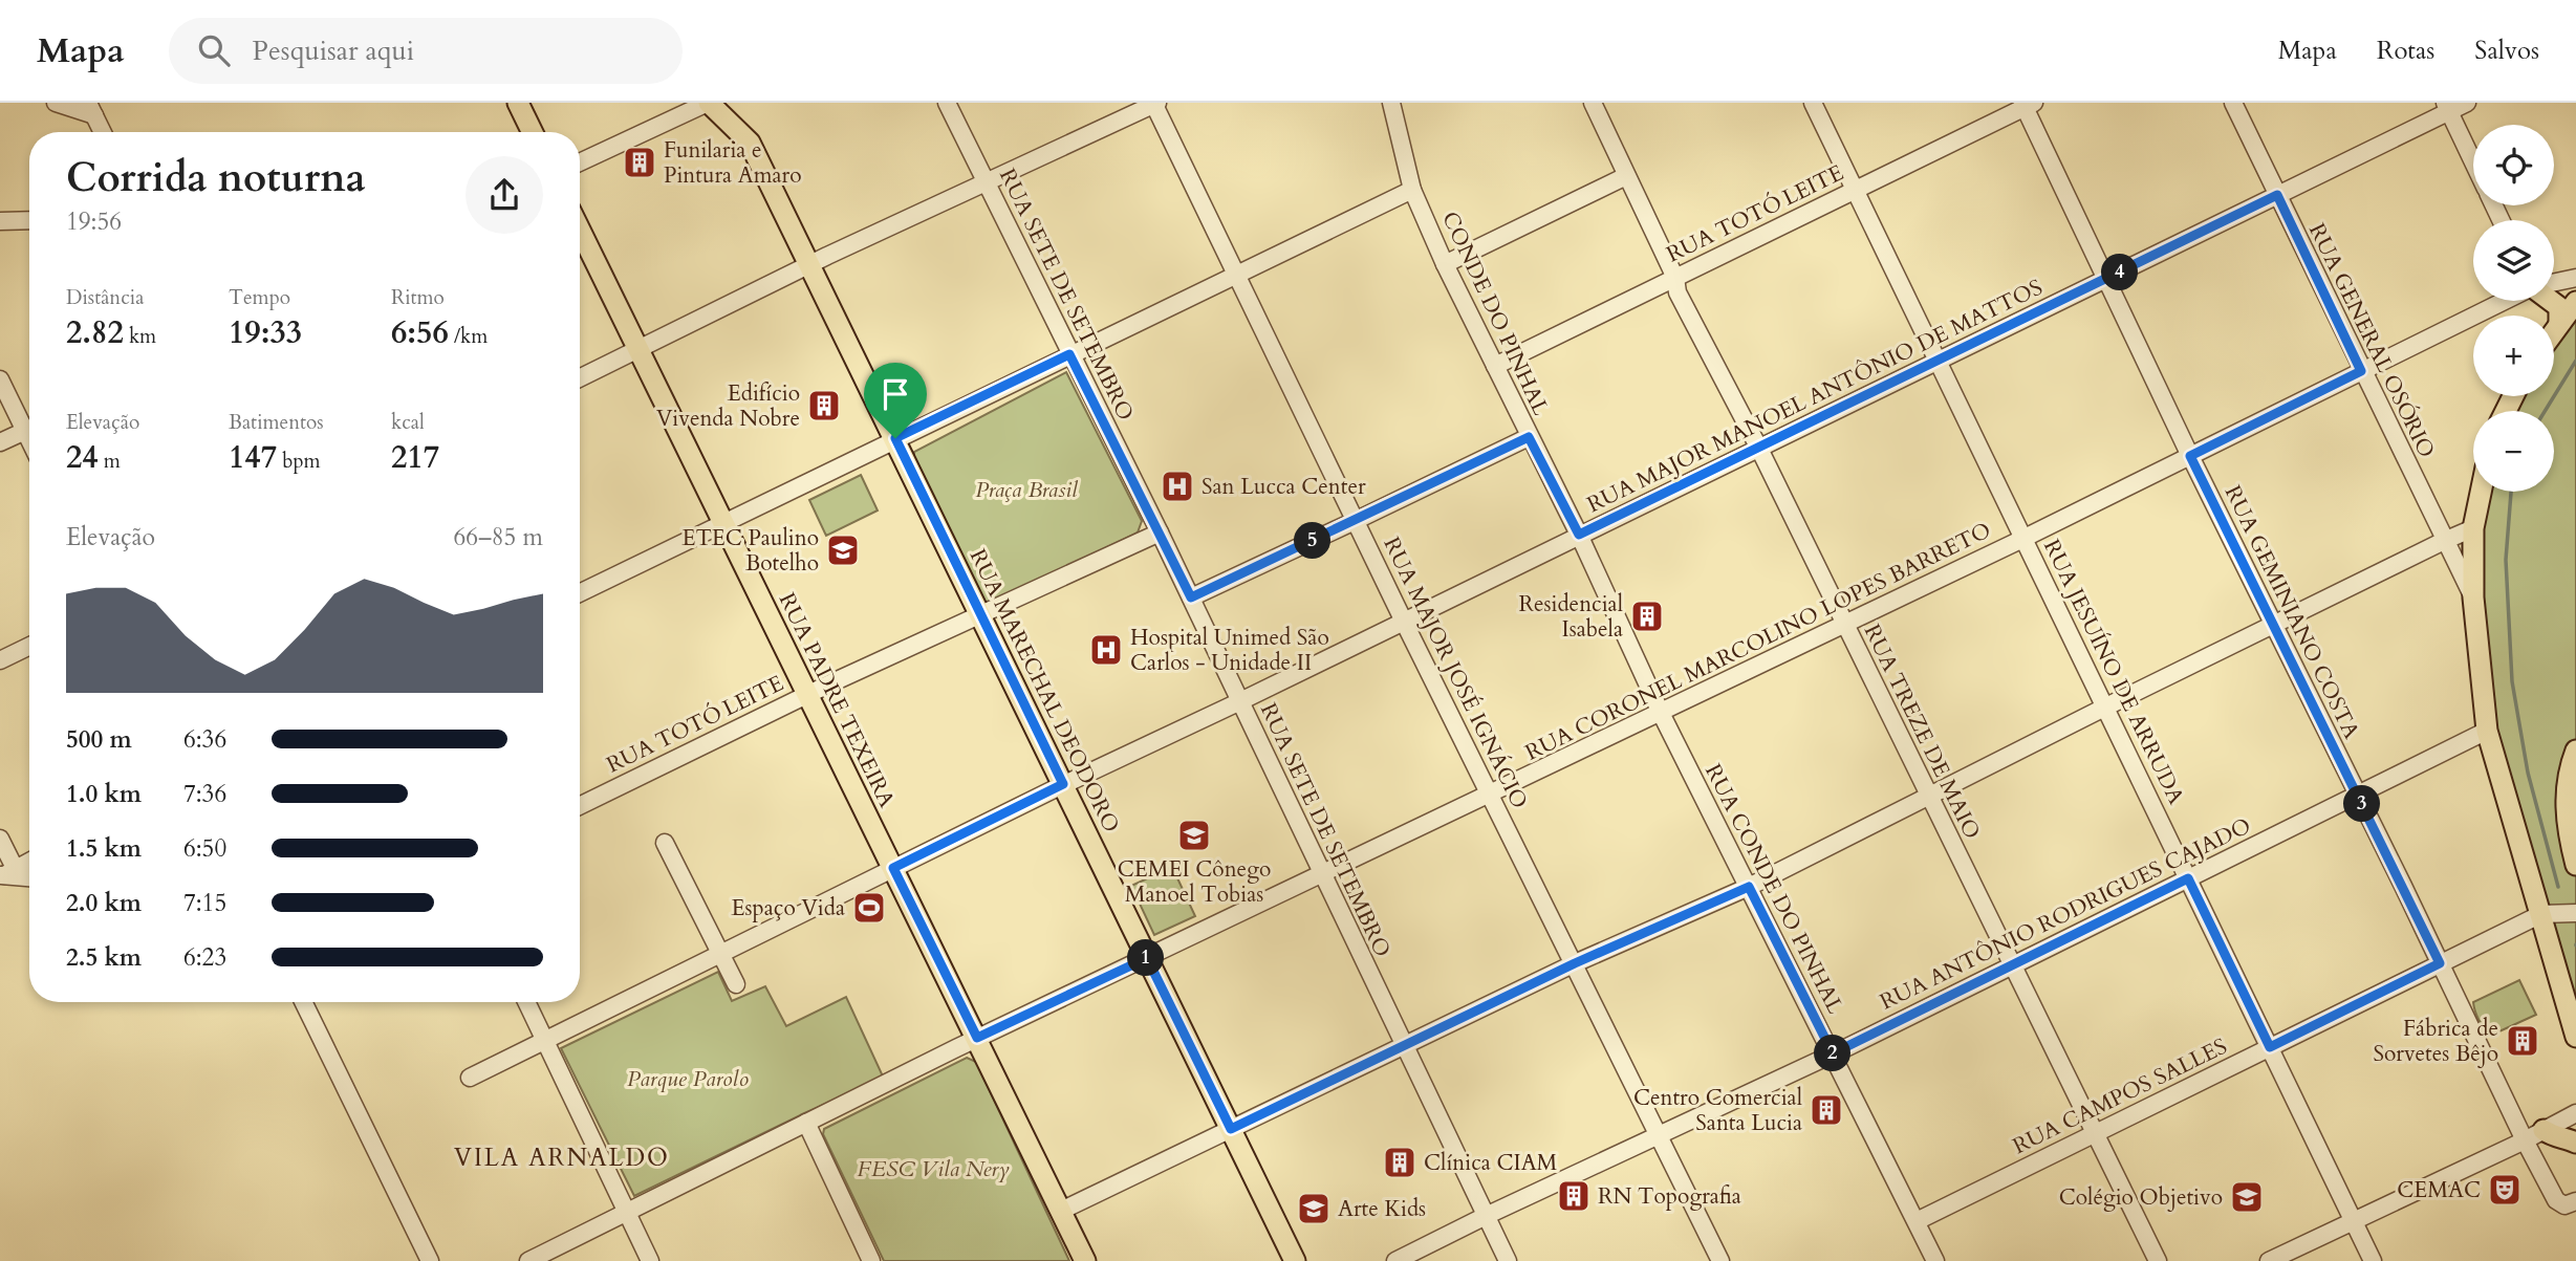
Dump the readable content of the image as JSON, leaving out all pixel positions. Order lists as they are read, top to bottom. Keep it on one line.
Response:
{"streets":{"main road":["RUA MARECHAL DEODORO","RUA PADRE TEXEIRA"],"street":["RUA TOTÓ LEITE","RUA SETE DE SETEMBRO","CONDE DO PINHAL","RUA GENERAL OSÓRIO","RUA MAJOR MANOEL ANTÔNIO DE MATTOS","RUA GEMINIANO COSTA","RUA CORONEL MARCOLINO LOPES BARRETO","RUA JESUÍNO DE ARRUDA","RUA MAJOR JOSÉ IGNÁCIO","RUA TREZE DE MAIO","RUA CONDE DO PINHAL","RUA ANTÔNIO RODRIGUES CAJADO","RUA CAMPOS SALLES"]},"crossings":[["RUA TOTÓ LEITE","RUA SETE DE SETEMBRO"],["RUA TOTÓ LEITE","CONDE DO PINHAL"],["RUA TOTÓ LEITE","RUA GEMINIANO COSTA"],["RUA TOTÓ LEITE","RUA JESUÍNO DE ARRUDA"],["RUA TOTÓ LEITE","RUA MARECHAL DEODORO"],["RUA TOTÓ LEITE","RUA PADRE TEXEIRA"],["RUA TOTÓ LEITE","RUA TREZE DE MAIO"],["RUA SETE DE SETEMBRO","RUA MAJOR MANOEL ANTÔNIO DE MATTOS"],["RUA SETE DE SETEMBRO","RUA CORONEL MARCOLINO LOPES BARRETO"],["RUA SETE DE SETEMBRO","RUA ANTÔNIO RODRIGUES CAJADO"],["CONDE DO PINHAL","RUA MAJOR MANOEL ANTÔNIO DE MATTOS"],["CONDE DO PINHAL","RUA CONDE DO PINHAL"],["RUA GENERAL OSÓRIO","RUA MAJOR MANOEL ANTÔNIO DE MATTOS"],["RUA GENERAL OSÓRIO","RUA CORONEL MARCOLINO LOPES BARRETO"],["RUA MAJOR MANOEL ANTÔNIO DE MATTOS","RUA GEMINIANO COSTA"],["RUA MAJOR MANOEL ANTÔNIO DE MATTOS","RUA JESUÍNO DE ARRUDA"],["RUA MAJOR MANOEL ANTÔNIO DE MATTOS","RUA MAJOR JOSÉ IGNÁCIO"],["RUA MAJOR MANOEL ANTÔNIO DE MATTOS","RUA MARECHAL DEODORO"],["RUA MAJOR MANOEL ANTÔNIO DE MATTOS","RUA PADRE TEXEIRA"],["RUA MAJOR MANOEL ANTÔNIO DE MATTOS","RUA TREZE DE MAIO"],["RUA MAJOR MANOEL ANTÔNIO DE MATTOS","RUA CONDE DO PINHAL"],["RUA GEMINIANO COSTA","RUA CORONEL MARCOLINO LOPES BARRETO"],["RUA GEMINIANO COSTA","RUA ANTÔNIO RODRIGUES CAJADO"],["RUA GEMINIANO COSTA","RUA CAMPOS SALLES"],["RUA CORONEL MARCOLINO LOPES BARRETO","RUA JESUÍNO DE ARRUDA"],["RUA CORONEL MARCOLINO LOPES BARRETO","RUA MAJOR JOSÉ IGNÁCIO"],["RUA CORONEL MARCOLINO LOPES BARRETO","RUA MARECHAL DEODORO"],["RUA CORONEL MARCOLINO LOPES BARRETO","RUA PADRE TEXEIRA"],["RUA CORONEL MARCOLINO LOPES BARRETO","RUA TREZE DE MAIO"],["RUA CORONEL MARCOLINO LOPES BARRETO","RUA CONDE DO PINHAL"],["RUA JESUÍNO DE ARRUDA","RUA ANTÔNIO RODRIGUES CAJADO"],["RUA JESUÍNO DE ARRUDA","RUA CAMPOS SALLES"],["RUA MAJOR JOSÉ IGNÁCIO","RUA ANTÔNIO RODRIGUES CAJADO"],["RUA TREZE DE MAIO","RUA ANTÔNIO RODRIGUES CAJADO"],["RUA TREZE DE MAIO","RUA CAMPOS SALLES"],["RUA CONDE DO PINHAL","RUA ANTÔNIO RODRIGUES CAJADO"],["RUA CONDE DO PINHAL","RUA CAMPOS SALLES"]],"districts":["VILA ARNALDO"],"parks":["Praça Brasil","Parque Parolo","FESC Vila Nery"],"places":{"building":["Funilaria e Pintura Amaro","Edifício Vivenda Nobre","Residencial Isabela","Fábrica de Sorvetes Bêjo","Centro Comercial Santa Lucia","Clínica CIAM","RN Topografia"],"hospital":["San Lucca Center","Hospital Unimed São Carlos - Unidade II"],"school or university":["ETEC Paulino Botelho","CEMEI Cônego Manoel Tobias","Colégio Objetivo","Arte Kids"],"sports":["Espaço Vida"],"theatre":["CEMAC"]},"page":{"header":"Mapa","search":"Pesquisar aqui","nav":["Mapa","Rotas","Salvos"],"map_buttons":["+","−"],"heading":["Corrida noturna","19:56"],"pins":["4","5","3","1","2"],"stats":[["Distância","2.82 km"],["Tempo","19:33"],["Ritmo","6:56 /km"],["Elevação","24 m"],["Batimentos","147 bpm"],["kcal","217"]],"chart":["Elevação","66–85 m"],"list":[{"name":"500 m","note":"6:36"},{"name":"1.0 km","note":"7:36"},{"name":"1.5 km","note":"6:50"},{"name":"2.0 km","note":"7:15"},{"name":"2.5 km","note":"6:23"}]}}
